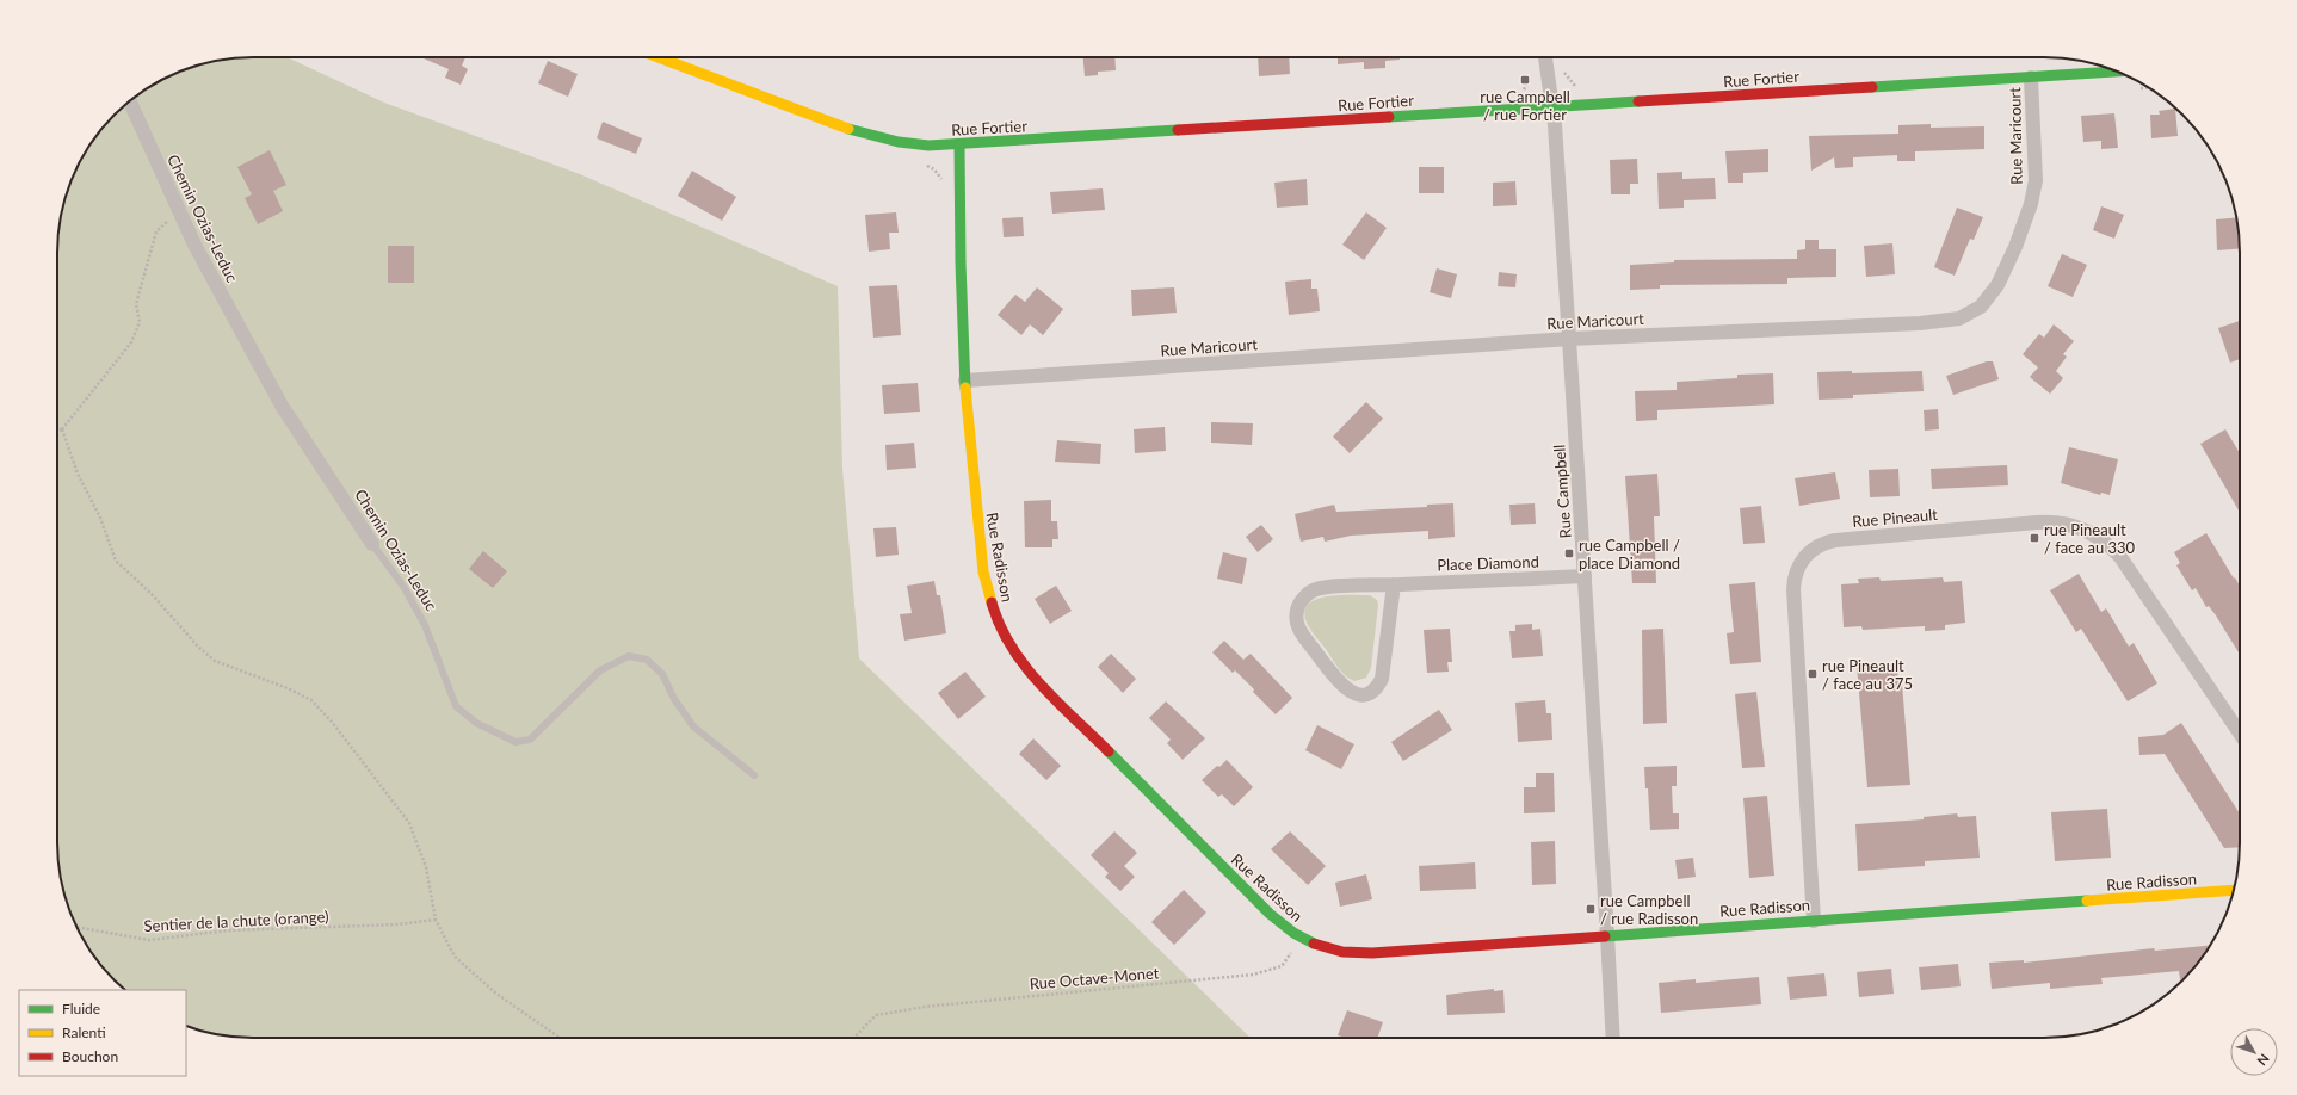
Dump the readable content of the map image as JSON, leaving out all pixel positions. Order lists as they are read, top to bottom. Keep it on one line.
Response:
{"streets":{"street":["Rue Fortier","Rue Maricourt","Chemin Ozias-Leduc","Rue Campbell","Rue Pineault","Rue Radisson","Place Diamond"],"path":["Sentier de la chute (orange)","Rue Octave-Monet"]},"crossings":[["Rue Fortier","Rue Maricourt"],["Rue Fortier","Rue Campbell"],["Rue Fortier","Rue Radisson"],["Rue Maricourt","Rue Campbell"],["Rue Maricourt","Rue Radisson"],["Rue Campbell","Rue Radisson"],["Rue Campbell","Place Diamond"],["Rue Pineault","Rue Radisson"],["Rue Radisson","Rue Octave-Monet"]],"places":{"transit":["rue Campbell / rue Fortier","rue Pineault / face au 330","rue Campbell / place Diamond","rue Pineault / face au 375","rue Campbell / rue Radisson"]},"legend":["Fluide","Ralenti","Bouchon"],"north":"bottom right"}
